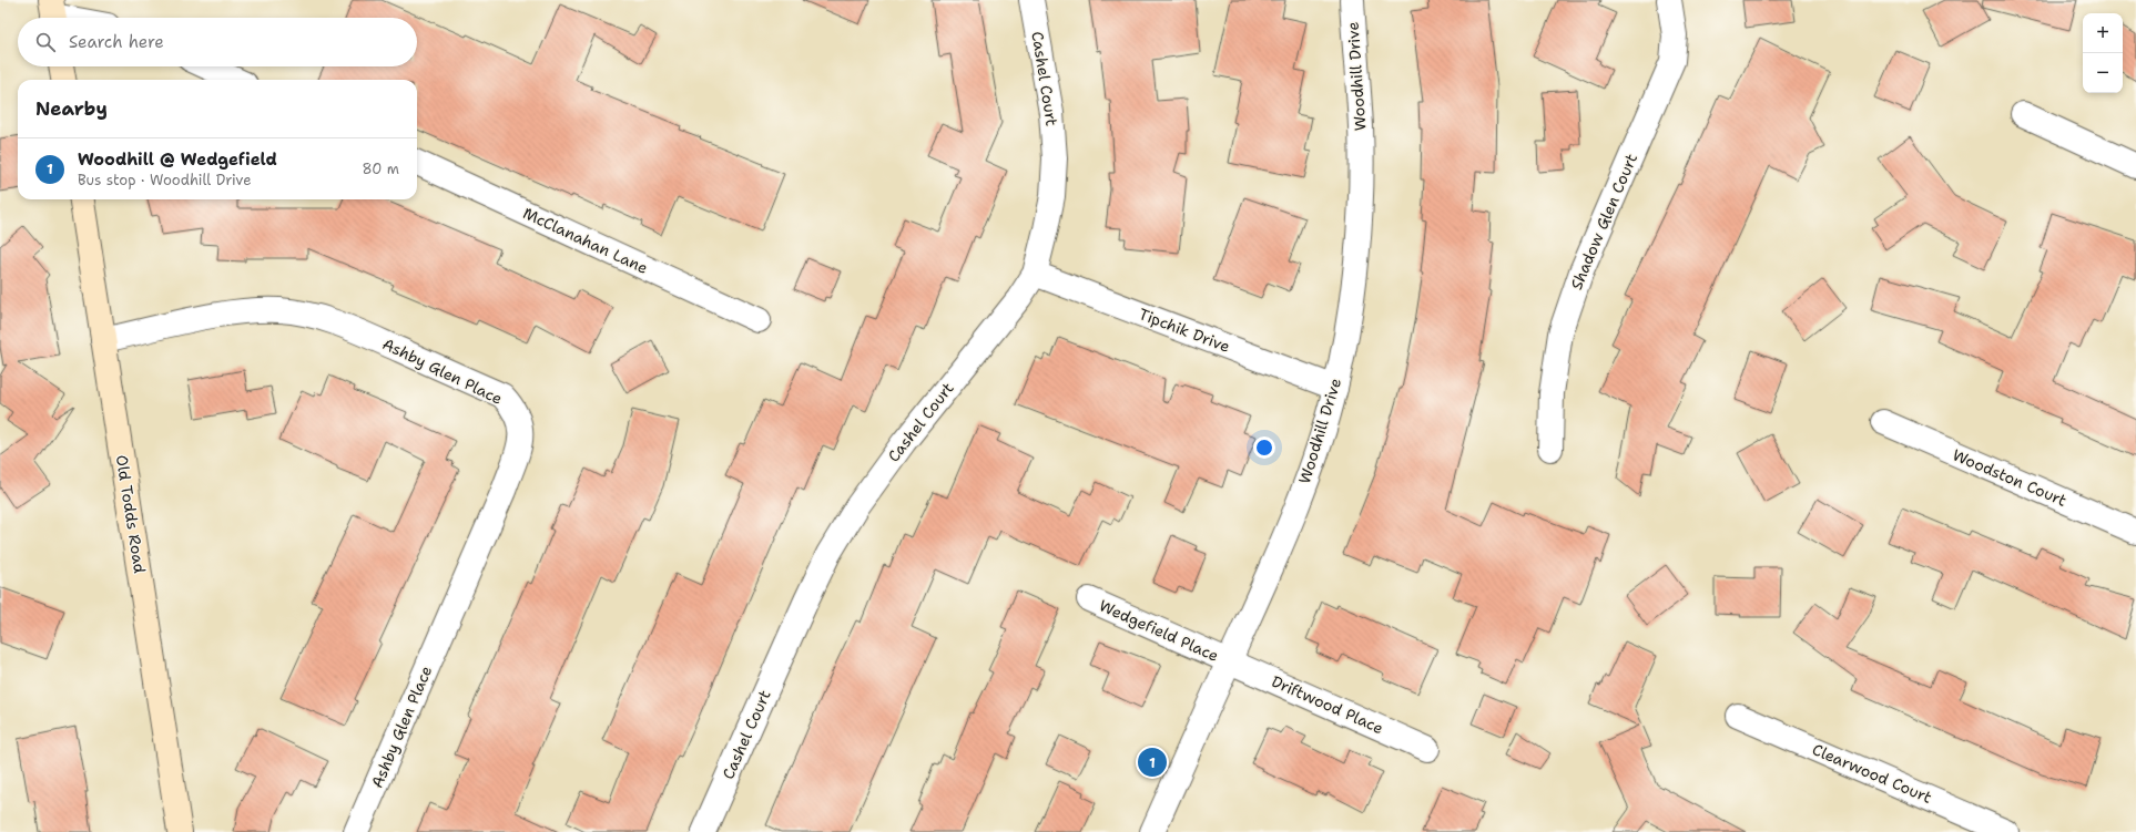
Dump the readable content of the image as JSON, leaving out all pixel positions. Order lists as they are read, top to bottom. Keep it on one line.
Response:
{"streets":{"main road":["Old Todds Road"],"street":["Woodhill Drive","Cashel Court","Shadow Glen Court","McClanahan Lane","Tipchik Drive","Ashby Glen Place","Woodston Court","Wedgefield Place","Driftwood Place","Clearwood Court"]},"crossings":[["Woodhill Drive","Tipchik Drive"],["Woodhill Drive","Wedgefield Place"],["Woodhill Drive","Driftwood Place"],["Cashel Court","Tipchik Drive"],["Ashby Glen Place","Old Todds Road"],["Wedgefield Place","Driftwood Place"]],"page":{"map_buttons":["+","−"],"search":"Search here","heading":"Nearby","list":[{"mark":"1","name":"Woodhill @ Wedgefield","note":"Bus stop · Woodhill Drive","value":"80 m"}],"pins":"1"}}
